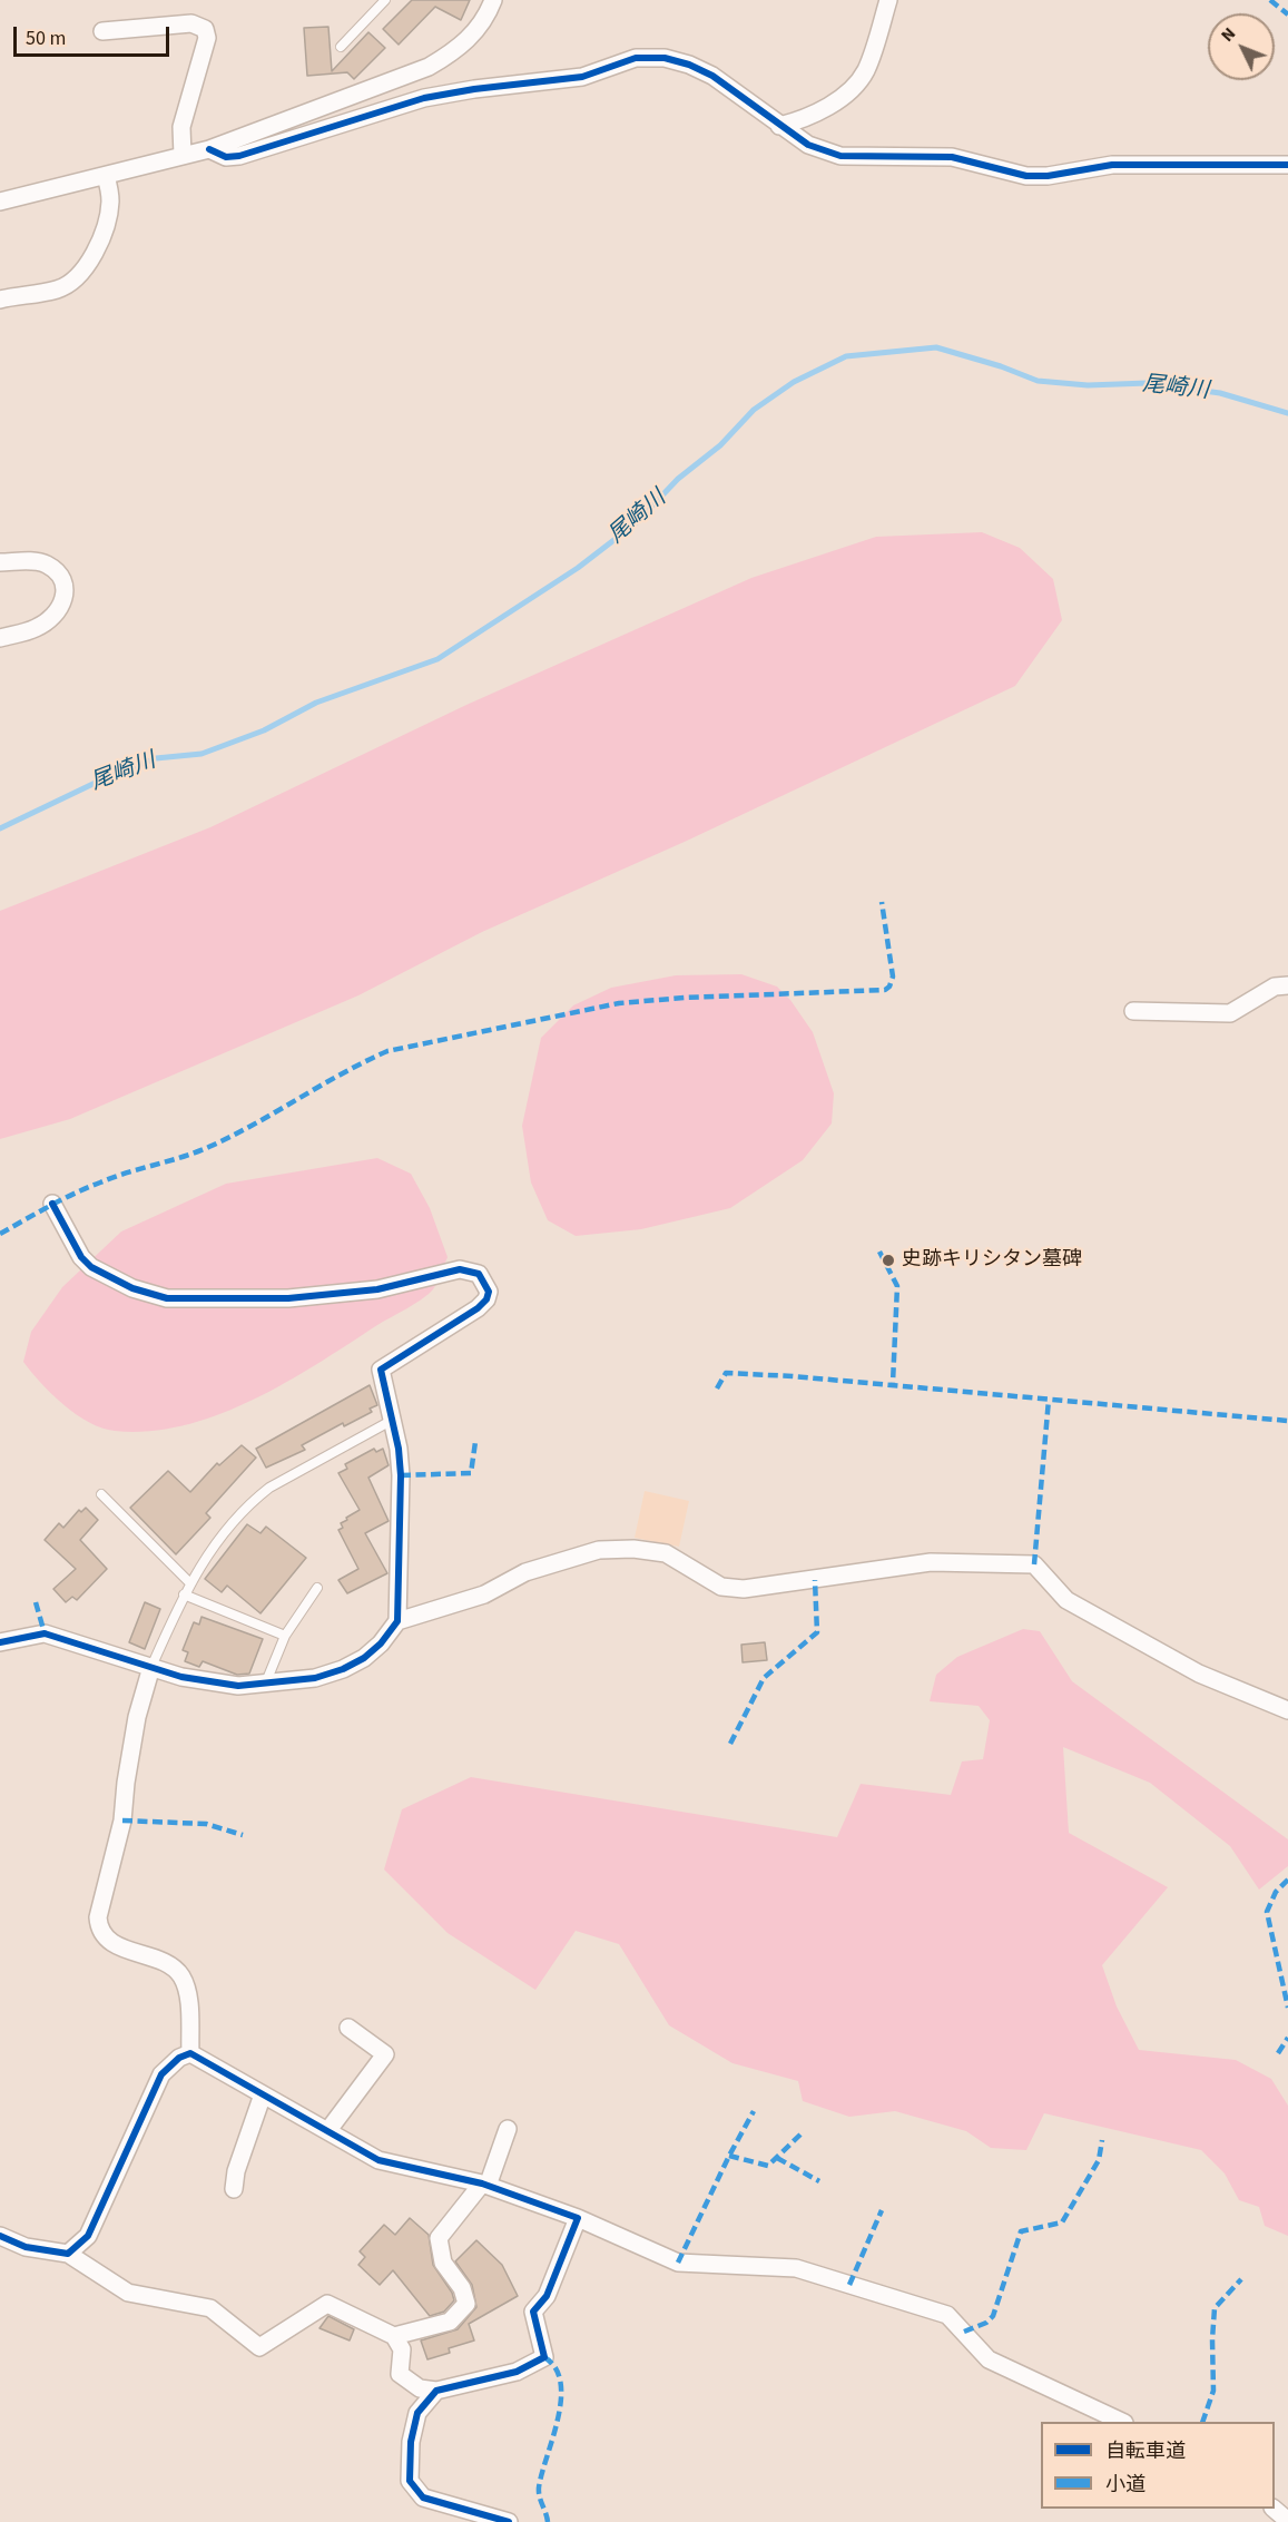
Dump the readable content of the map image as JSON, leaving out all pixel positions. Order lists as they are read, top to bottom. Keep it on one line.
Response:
{"water":["尾崎川"],"places":["史跡キリシタン墓碑"],"legend":["自転車道","小道"],"scale_bar":"50 m","north":"top left"}
